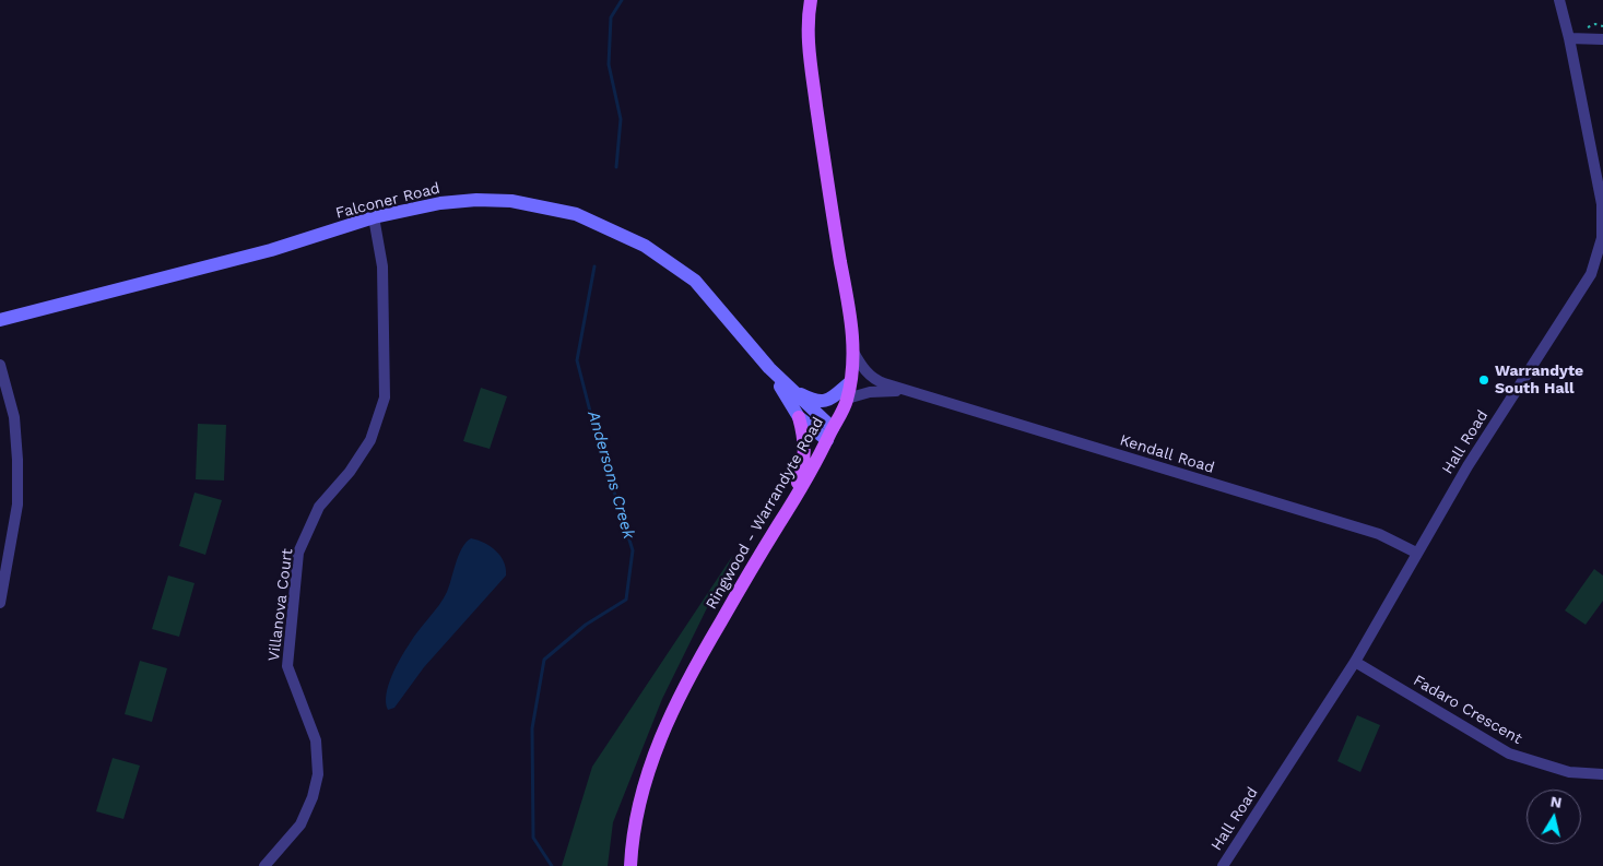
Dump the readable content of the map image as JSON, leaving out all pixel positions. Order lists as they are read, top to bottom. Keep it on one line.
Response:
{"streets":{"main road":["Falconer Road","Ringwood - Warrandyte Road"],"street":["Hall Road","Kendall Road","Villanova Court","Fadaro Crescent"]},"crossings":[["Falconer Road","Ringwood - Warrandyte Road"],["Falconer Road","Villanova Court"],["Hall Road","Kendall Road"],["Hall Road","Fadaro Crescent"],["Kendall Road","Ringwood - Warrandyte Road"]],"water":["Andersons Creek"],"places":["Warrandyte South Hall"],"north":"top"}
